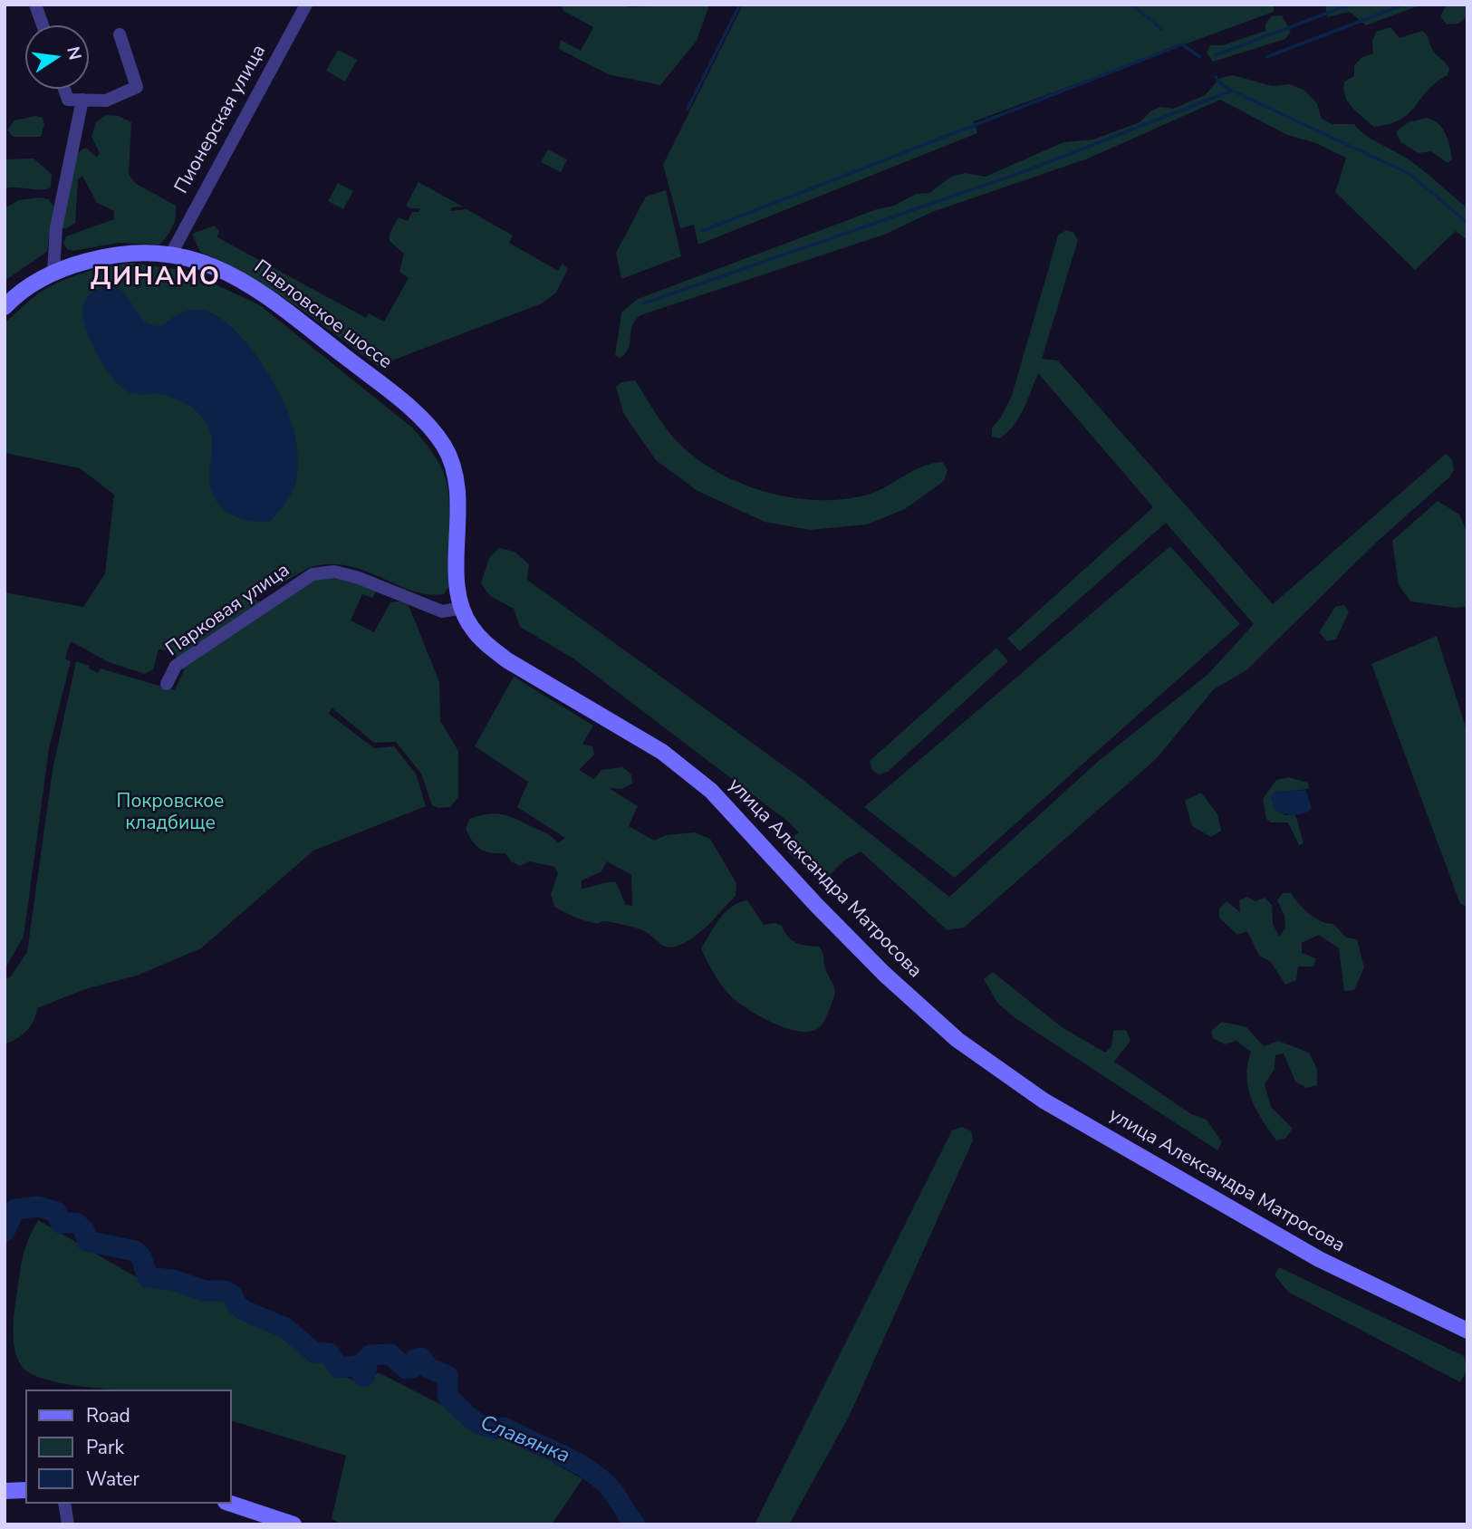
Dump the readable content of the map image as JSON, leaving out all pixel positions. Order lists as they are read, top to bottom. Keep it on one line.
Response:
{"streets":{"main road":["Павловское шоссе","улица Александра Матросова"],"street":["Пионерская улица","Парковая улица"]},"crossings":[["Пионерская улица","Павловское шоссе"],["Павловское шоссе","Парковая улица"],["Павловское шоссе","улица Александра Матросова"],["Парковая улица","улица Александра Матросова"]],"districts":["ДИНАМО"],"water":["Славянка"],"parks":["Покровское кладбище"],"legend":["Road","Park","Water"],"north":"right"}
